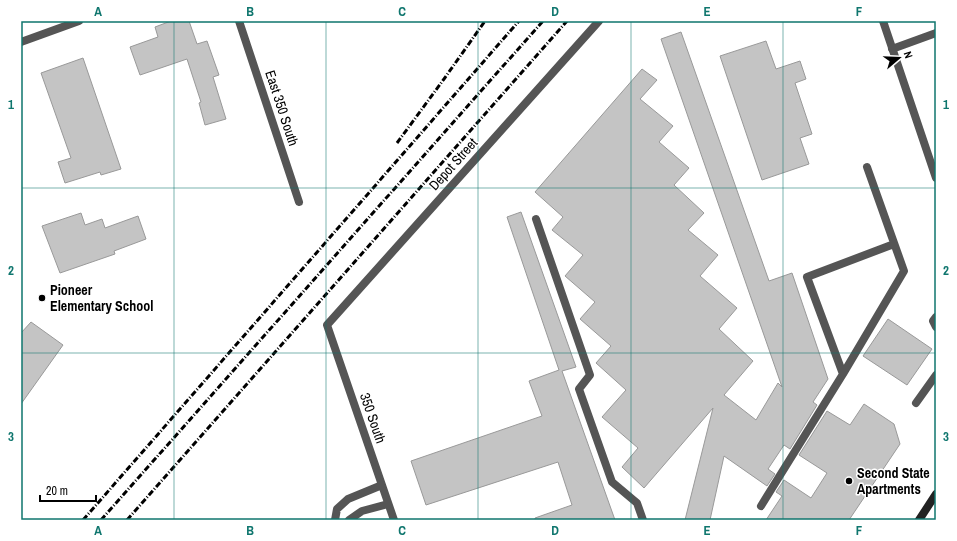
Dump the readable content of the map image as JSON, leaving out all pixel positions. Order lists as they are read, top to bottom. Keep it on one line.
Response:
{"streets":{"street":["East 350 South","Depot Street","350 South"]},"crossings":[["Depot Street","350 South"]],"places":["Pioneer Elementary School","Second State Apartments"],"scale_bar":"20 m","north":"right","grid":{"columns":["A","B","C","D","E","F"],"rows":["1","2","3"]}}
